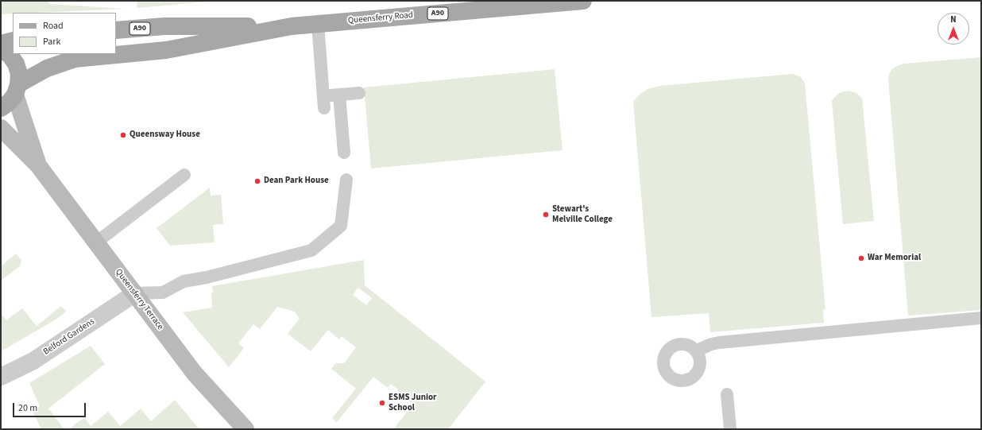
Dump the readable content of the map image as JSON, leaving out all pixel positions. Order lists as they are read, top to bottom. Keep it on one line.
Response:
{"streets":{"main road":["A90","Queensferry Road"],"street":["Queensferry Terrace","Belford Gardens"]},"crossings":[["A90","Queensferry Road"],["A90","Queensferry Terrace"],["Queensferry Road","Queensferry Terrace"],["Queensferry Terrace","Belford Gardens"]],"places":["Queensway House","Dean Park House","Stewart's Melville College","War Memorial","ESMS Junior School"],"legend":["Road","Park"],"scale_bar":"20 m","north":"top"}
